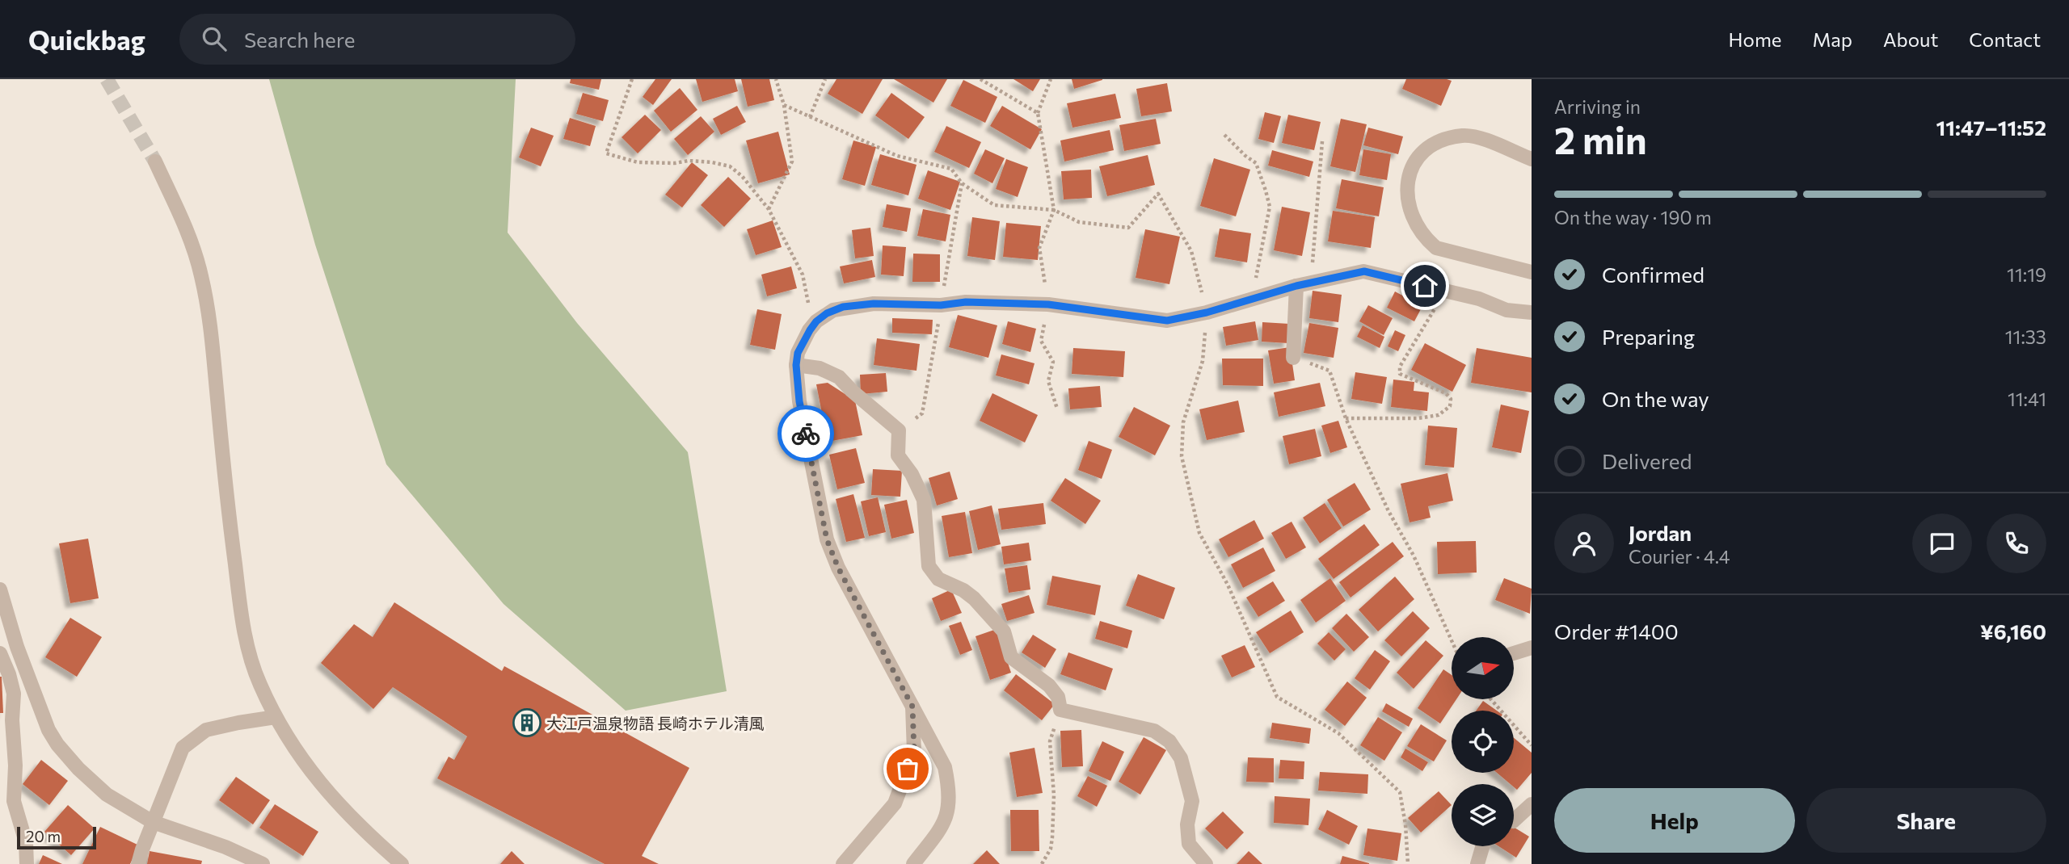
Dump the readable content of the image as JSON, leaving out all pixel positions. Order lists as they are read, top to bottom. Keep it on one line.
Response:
{"places":{"building":["大江戸温泉物語 長崎ホテル清風"]},"scale_bar":"20 m","north":"right","page":{"header":"Quickbag","search":"Search here","nav":["Home","Map","About","Contact"],"heading":["2 min","Arriving in","11:47–11:52"],"panel":["Jordan","Courier · 4.4","Order #1400","¥6,160"],"bar":"On the way · 190 m","list":[["Confirmed","11:19"],["Preparing","11:33"],["On the way","11:41"],"Delivered"],"buttons":["Help","Share"],"scale":"20 m"}}
